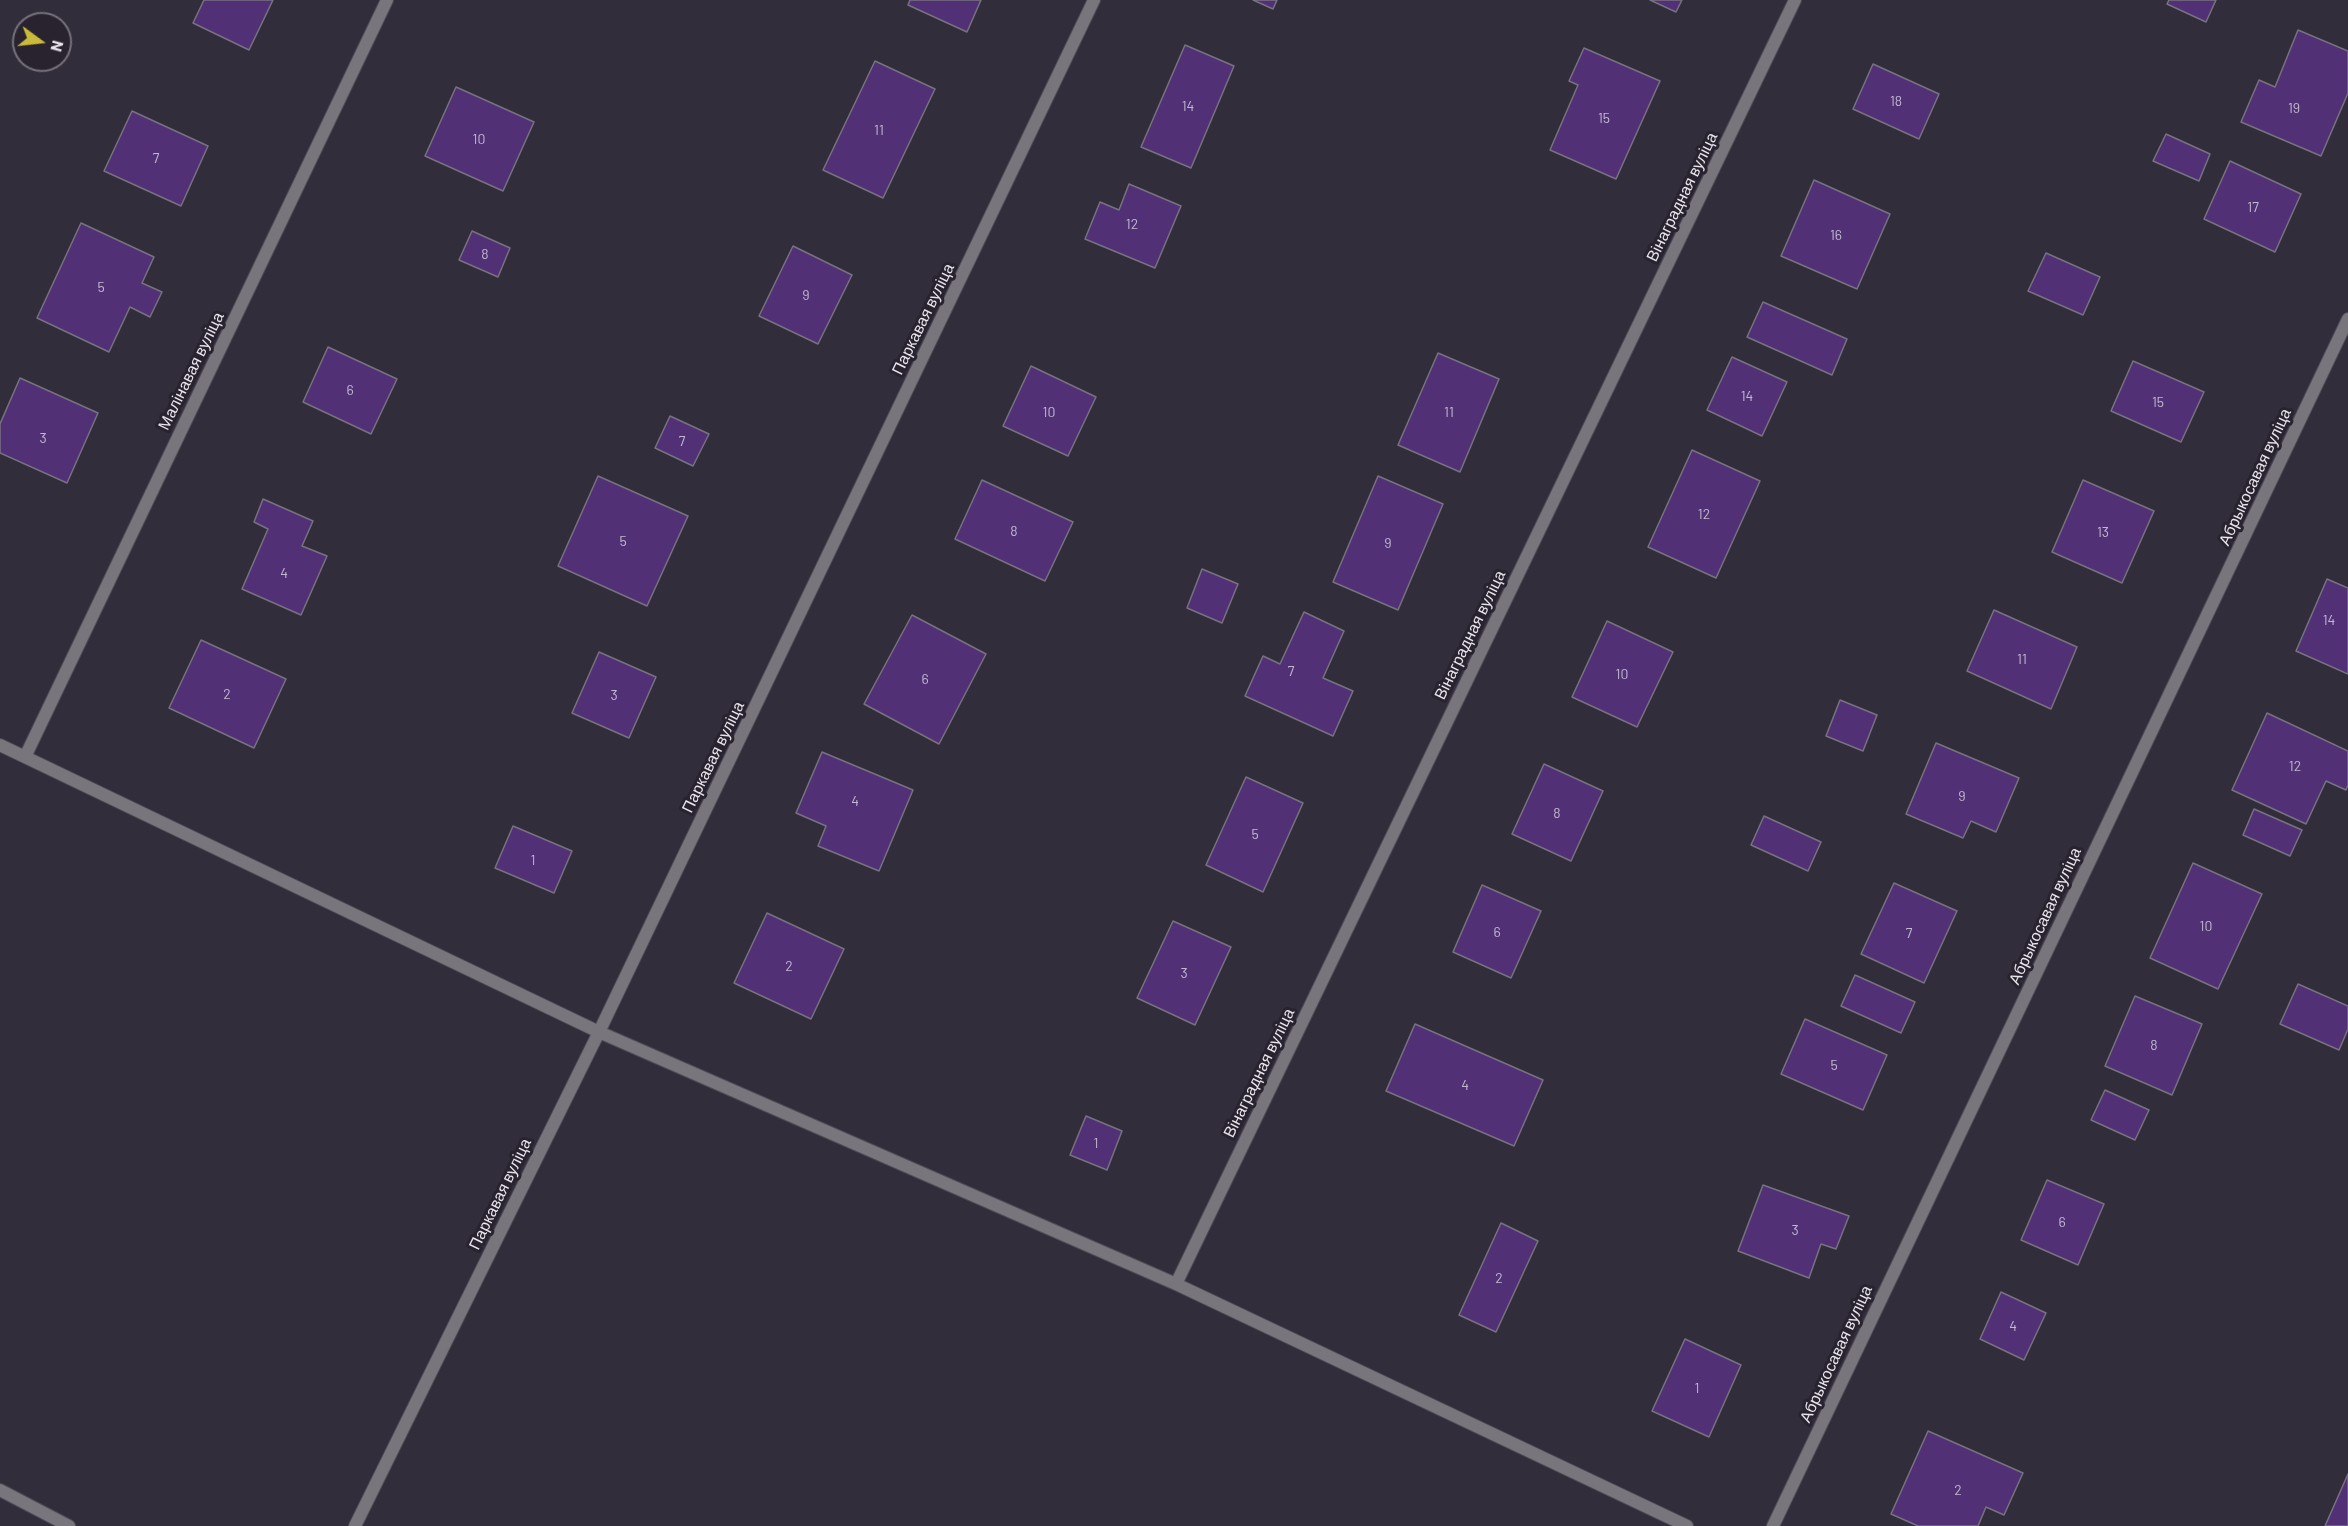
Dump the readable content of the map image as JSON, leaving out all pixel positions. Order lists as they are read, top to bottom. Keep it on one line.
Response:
{"streets":{"street":["Вінаградная вуліца","Паркавая вуліца","Малінавая вуліца","Абрыкосавая вуліца"]},"house_numbers":["18","14","19","15","11","10","7","17","12","16","8","5","9","6","14","15","10","11","3","7","12","8","13","5","9","4","14","11","7","10","6","2","3","12","9","4","8","5","1","10","6","7","2","3","8","5","4","1","6","3","2","4","1","2"],"north":"right"}
